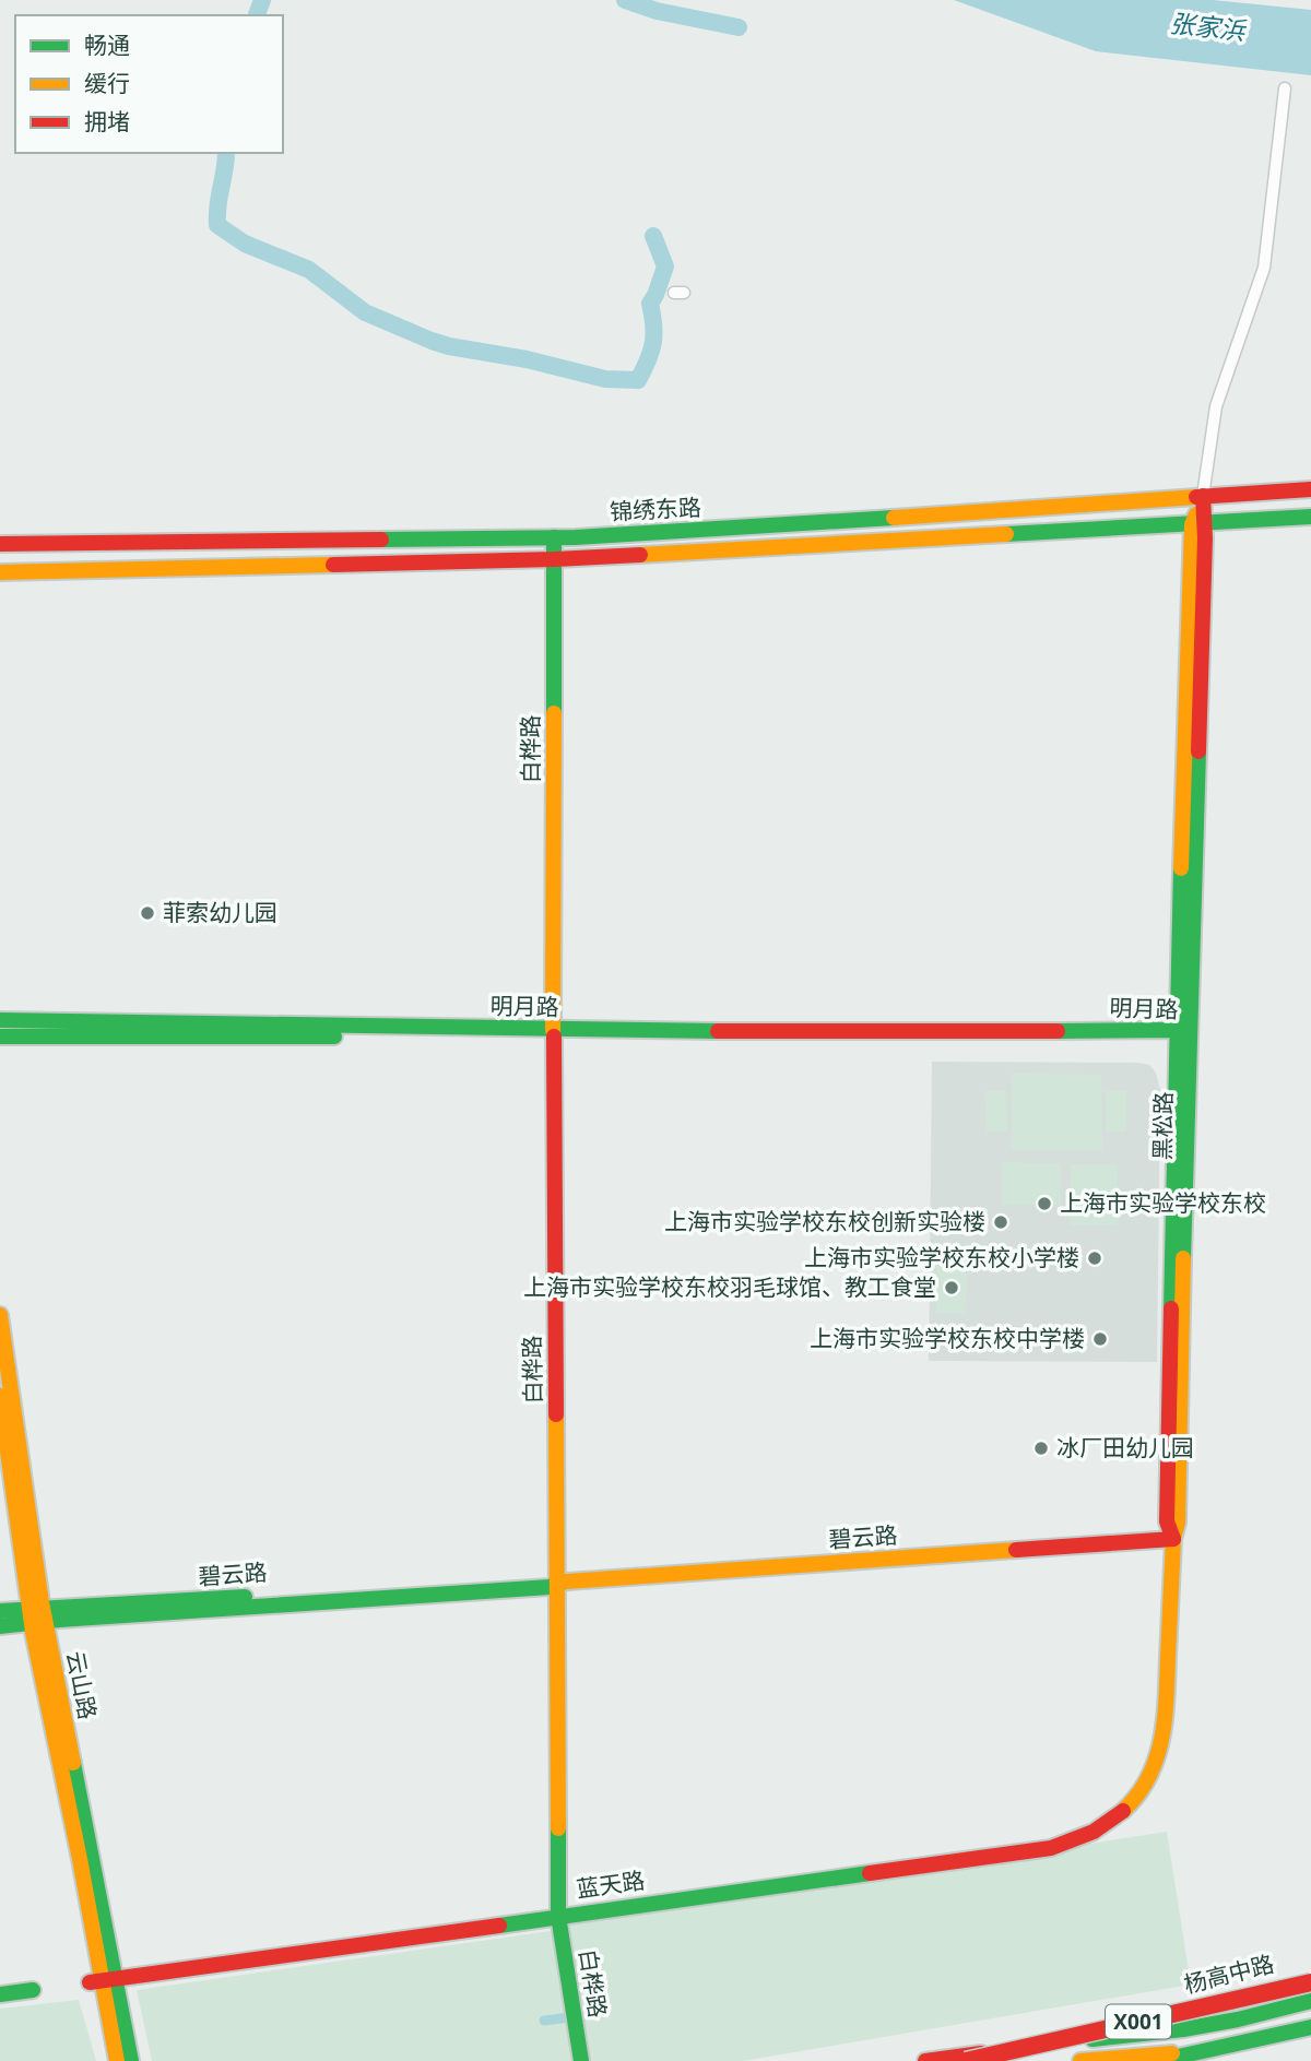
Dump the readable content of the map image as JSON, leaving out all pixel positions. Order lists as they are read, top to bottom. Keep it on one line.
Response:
{"streets":{"main road":["锦绣东路","白桦路","明月路","黑松路","碧云路","云山路","蓝天路","杨高中路","X001"]},"crossings":[["锦绣东路","白桦路"],["锦绣东路","黑松路"],["白桦路","明月路"],["白桦路","碧云路"],["白桦路","蓝天路"],["明月路","黑松路"],["黑松路","碧云路"],["黑松路","蓝天路"],["碧云路","云山路"],["云山路","蓝天路"]],"water":["张家浜"],"places":["菲索幼儿园","上海市实验学校东校","上海市实验学校东校创新实验楼","上海市实验学校东校小学楼","上海市实验学校东校羽毛球馆、教工食堂","上海市实验学校东校中学楼","冰厂田幼儿园"],"legend":["畅通","缓行","拥堵"]}
